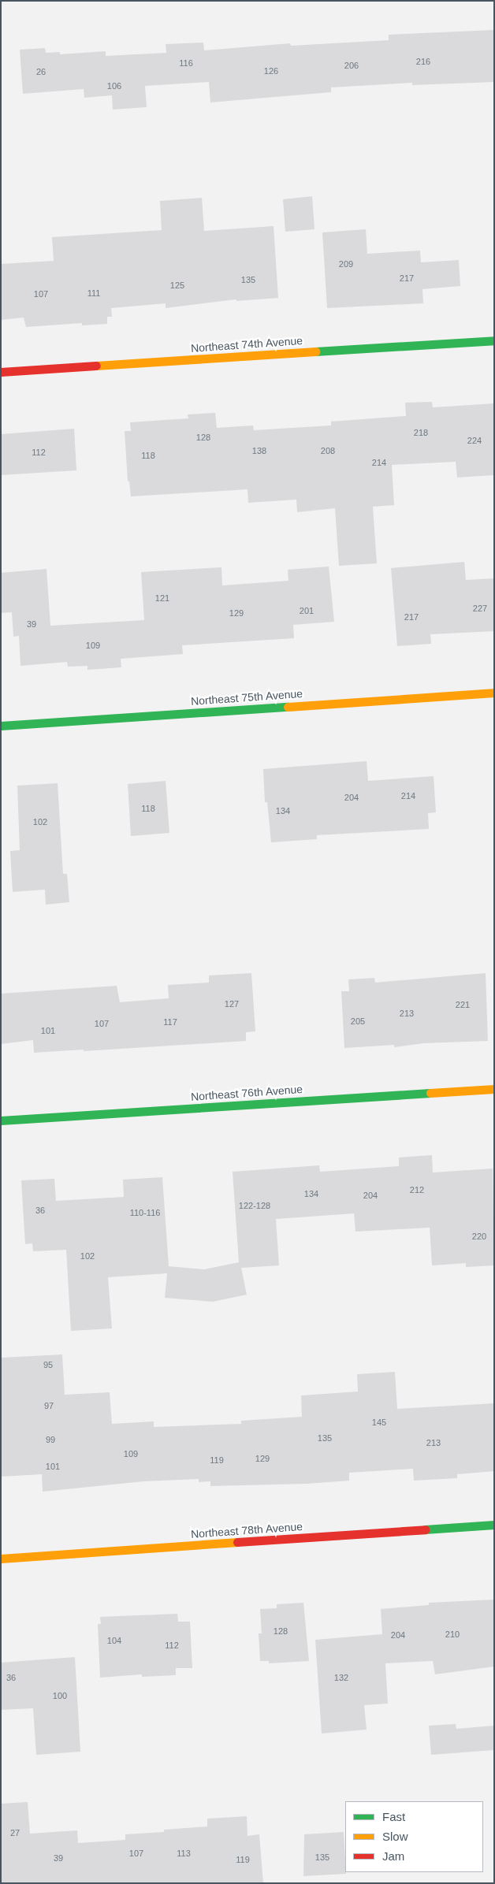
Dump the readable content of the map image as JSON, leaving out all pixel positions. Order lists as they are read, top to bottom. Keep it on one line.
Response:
{"streets":{"street":["Northeast 74th Avenue","Northeast 75th Avenue","Northeast 76th Avenue","Northeast 78th Avenue"]},"house_numbers":["216","116","206","126","26","106","209","217","135","125","111","107","218","128","224","138","208","112","118","214","121","227","201","129","217","39","109","214","204","118","134","102","127","221","213","205","117","107","101","212","134","204","122-128","36","110-116","220","102","95","97","145","135","99","213","109","129","119","101","128","210","204","104","112","36","132","100","27","107","113","135","39","119"],"legend":["Fast","Slow","Jam"]}
